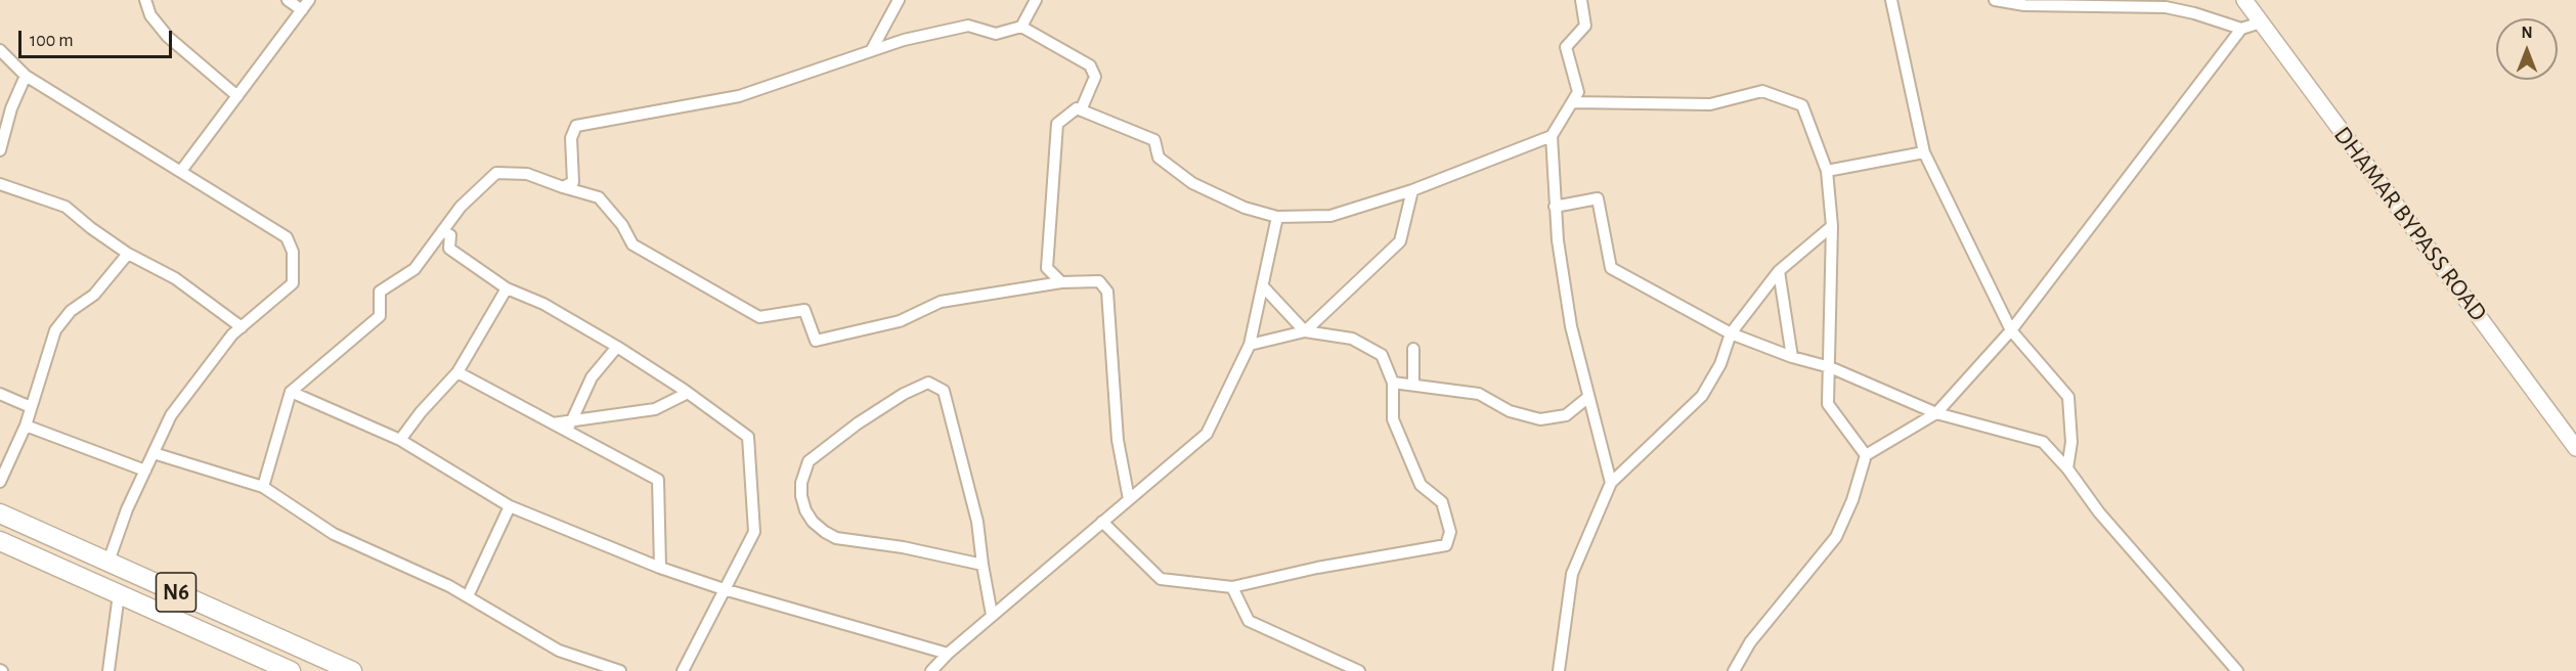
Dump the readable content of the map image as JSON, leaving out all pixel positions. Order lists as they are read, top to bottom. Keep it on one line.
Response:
{"streets":{"main road":["DHAMAR BYPASS ROAD","N6"]},"scale_bar":"100 m","north":"top"}
